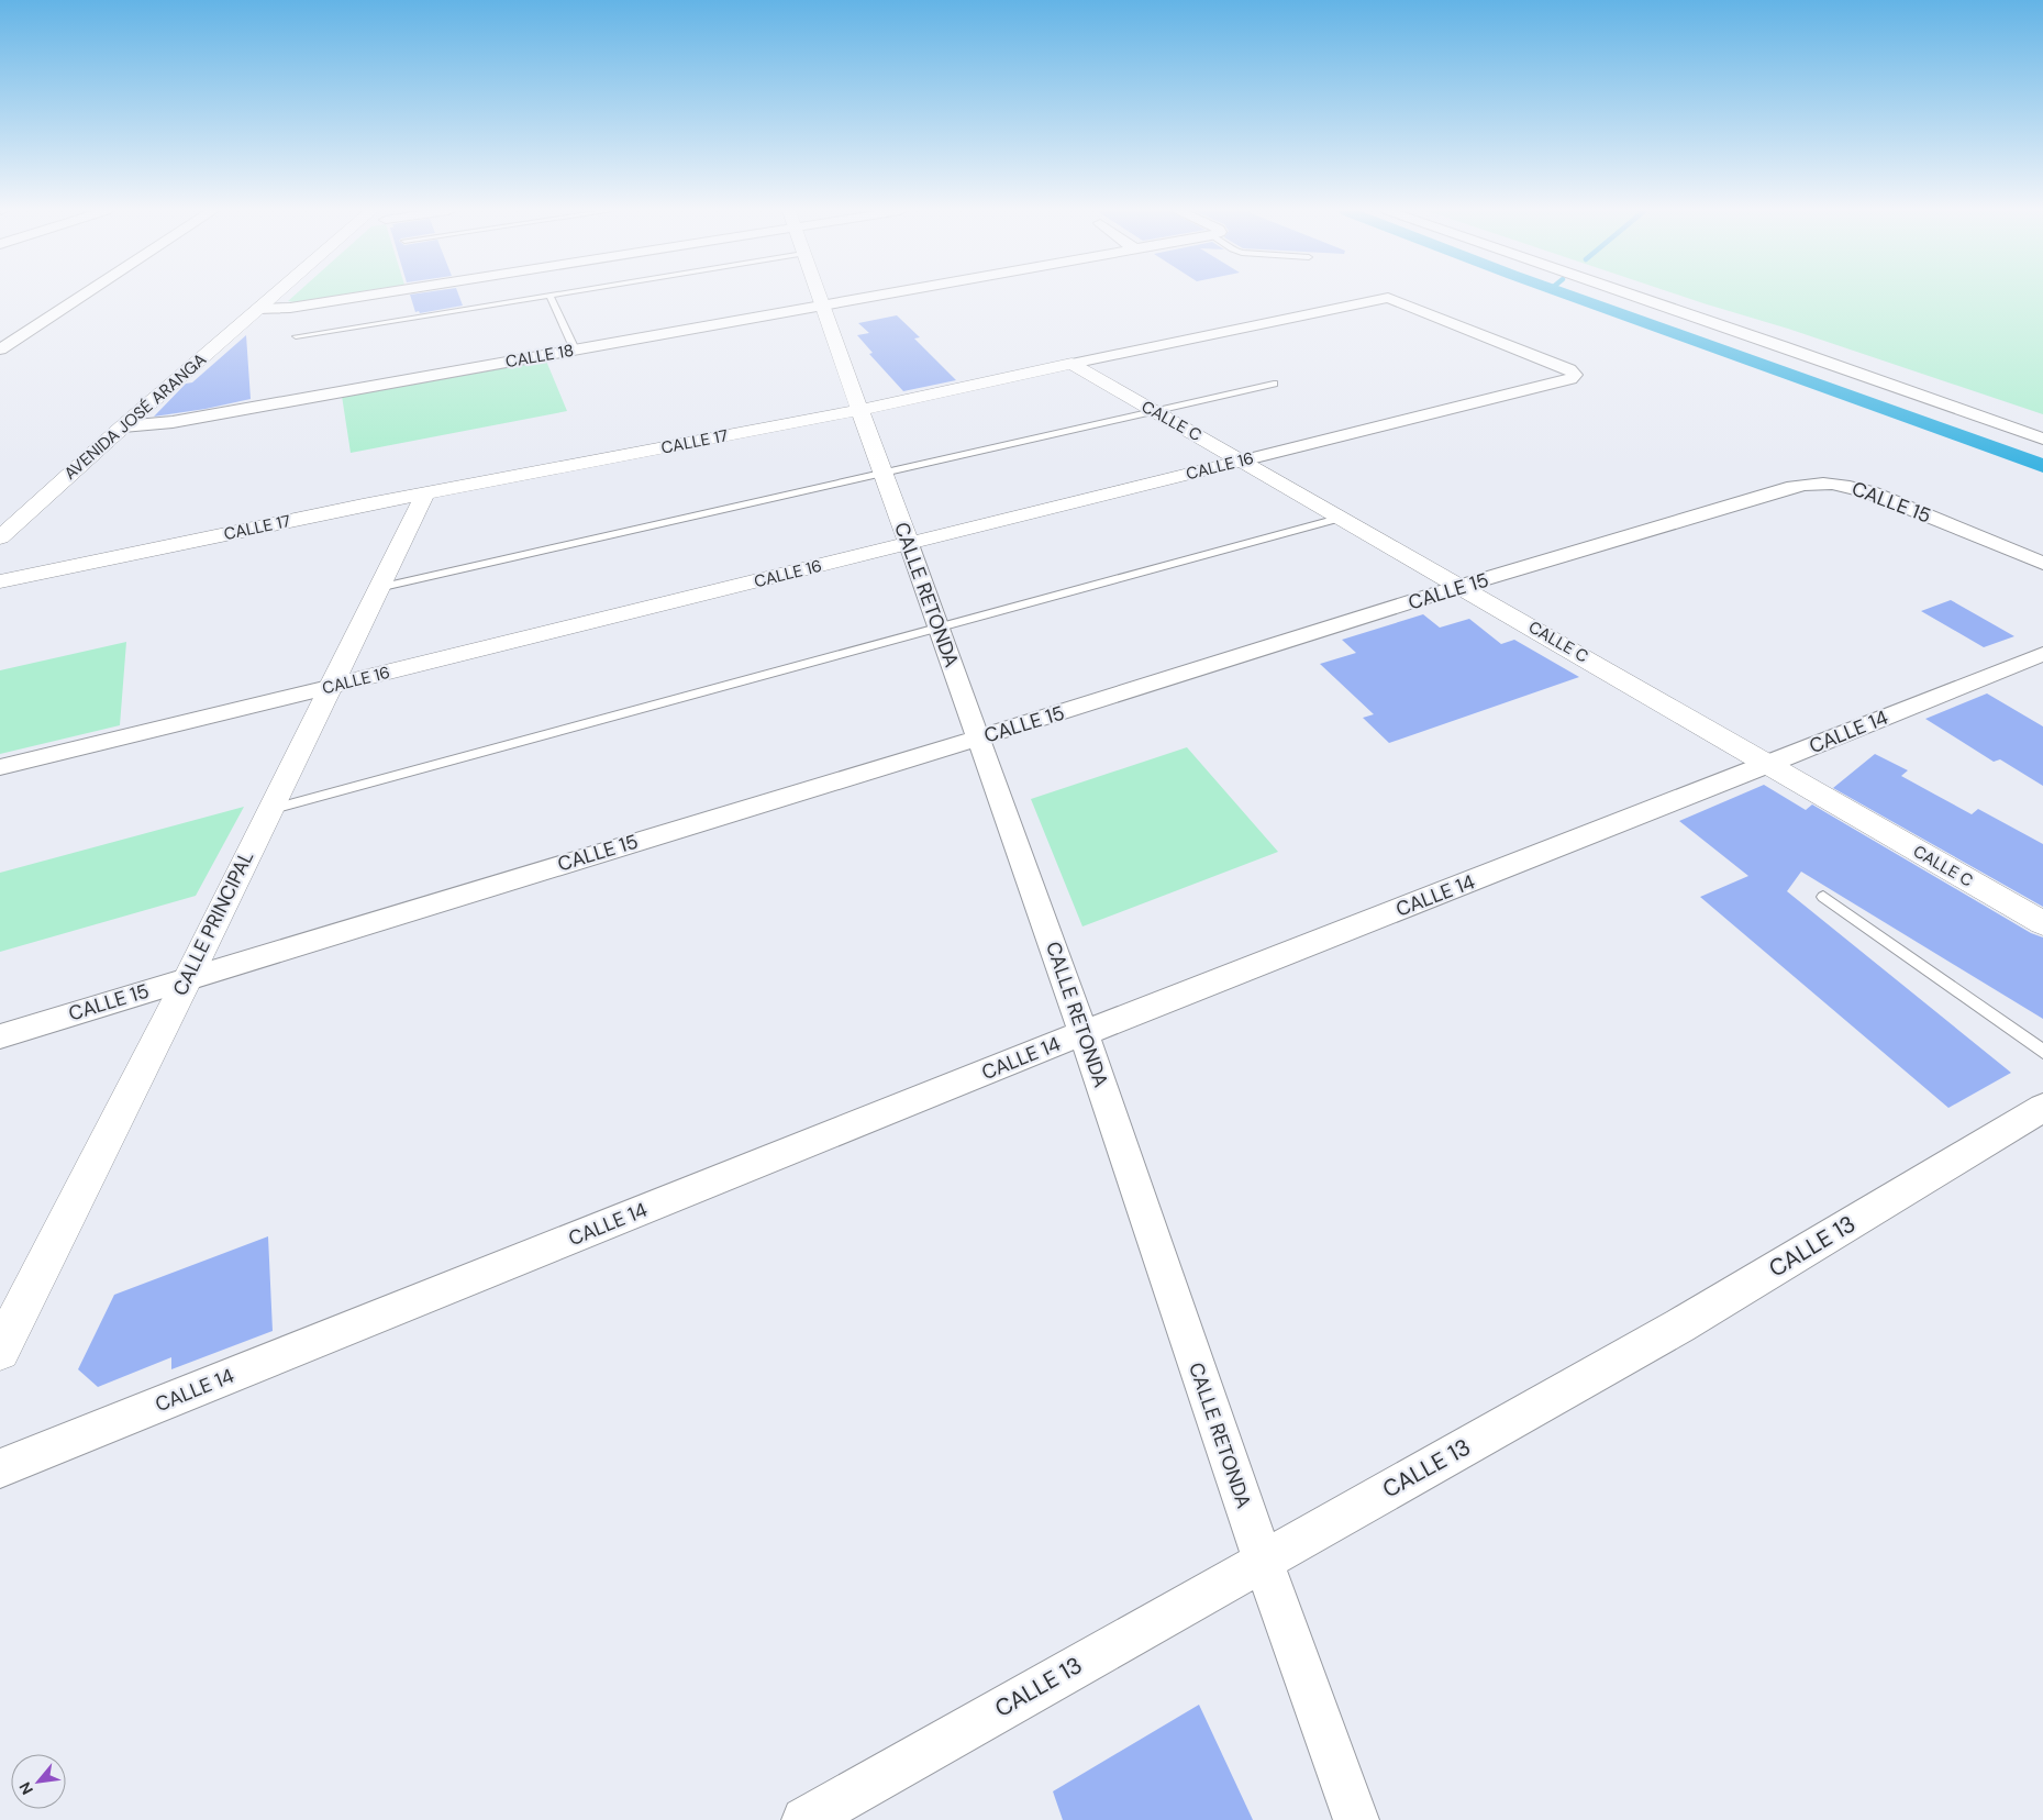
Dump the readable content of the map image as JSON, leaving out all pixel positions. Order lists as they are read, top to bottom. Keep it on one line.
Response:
{"streets":{"street":["CALLE 18","AVENIDA JOSÉ ARANGA","CALLE C","CALLE 17","CALLE 16","CALLE 15","CALLE RETONDA","CALLE 14","CALLE PRINCIPAL","CALLE 13"]},"crossings":[["CALLE 18","AVENIDA JOSÉ ARANGA"],["CALLE 18","CALLE RETONDA"],["CALLE C","CALLE 17"],["CALLE C","CALLE 16"],["CALLE C","CALLE 15"],["CALLE C","CALLE 14"],["CALLE 17","CALLE 16"],["CALLE 17","CALLE RETONDA"],["CALLE 17","CALLE PRINCIPAL"],["CALLE 16","CALLE RETONDA"],["CALLE 16","CALLE PRINCIPAL"],["CALLE 15","CALLE RETONDA"],["CALLE 15","CALLE PRINCIPAL"],["CALLE RETONDA","CALLE 14"],["CALLE RETONDA","CALLE 13"]],"north":"bottom left"}
